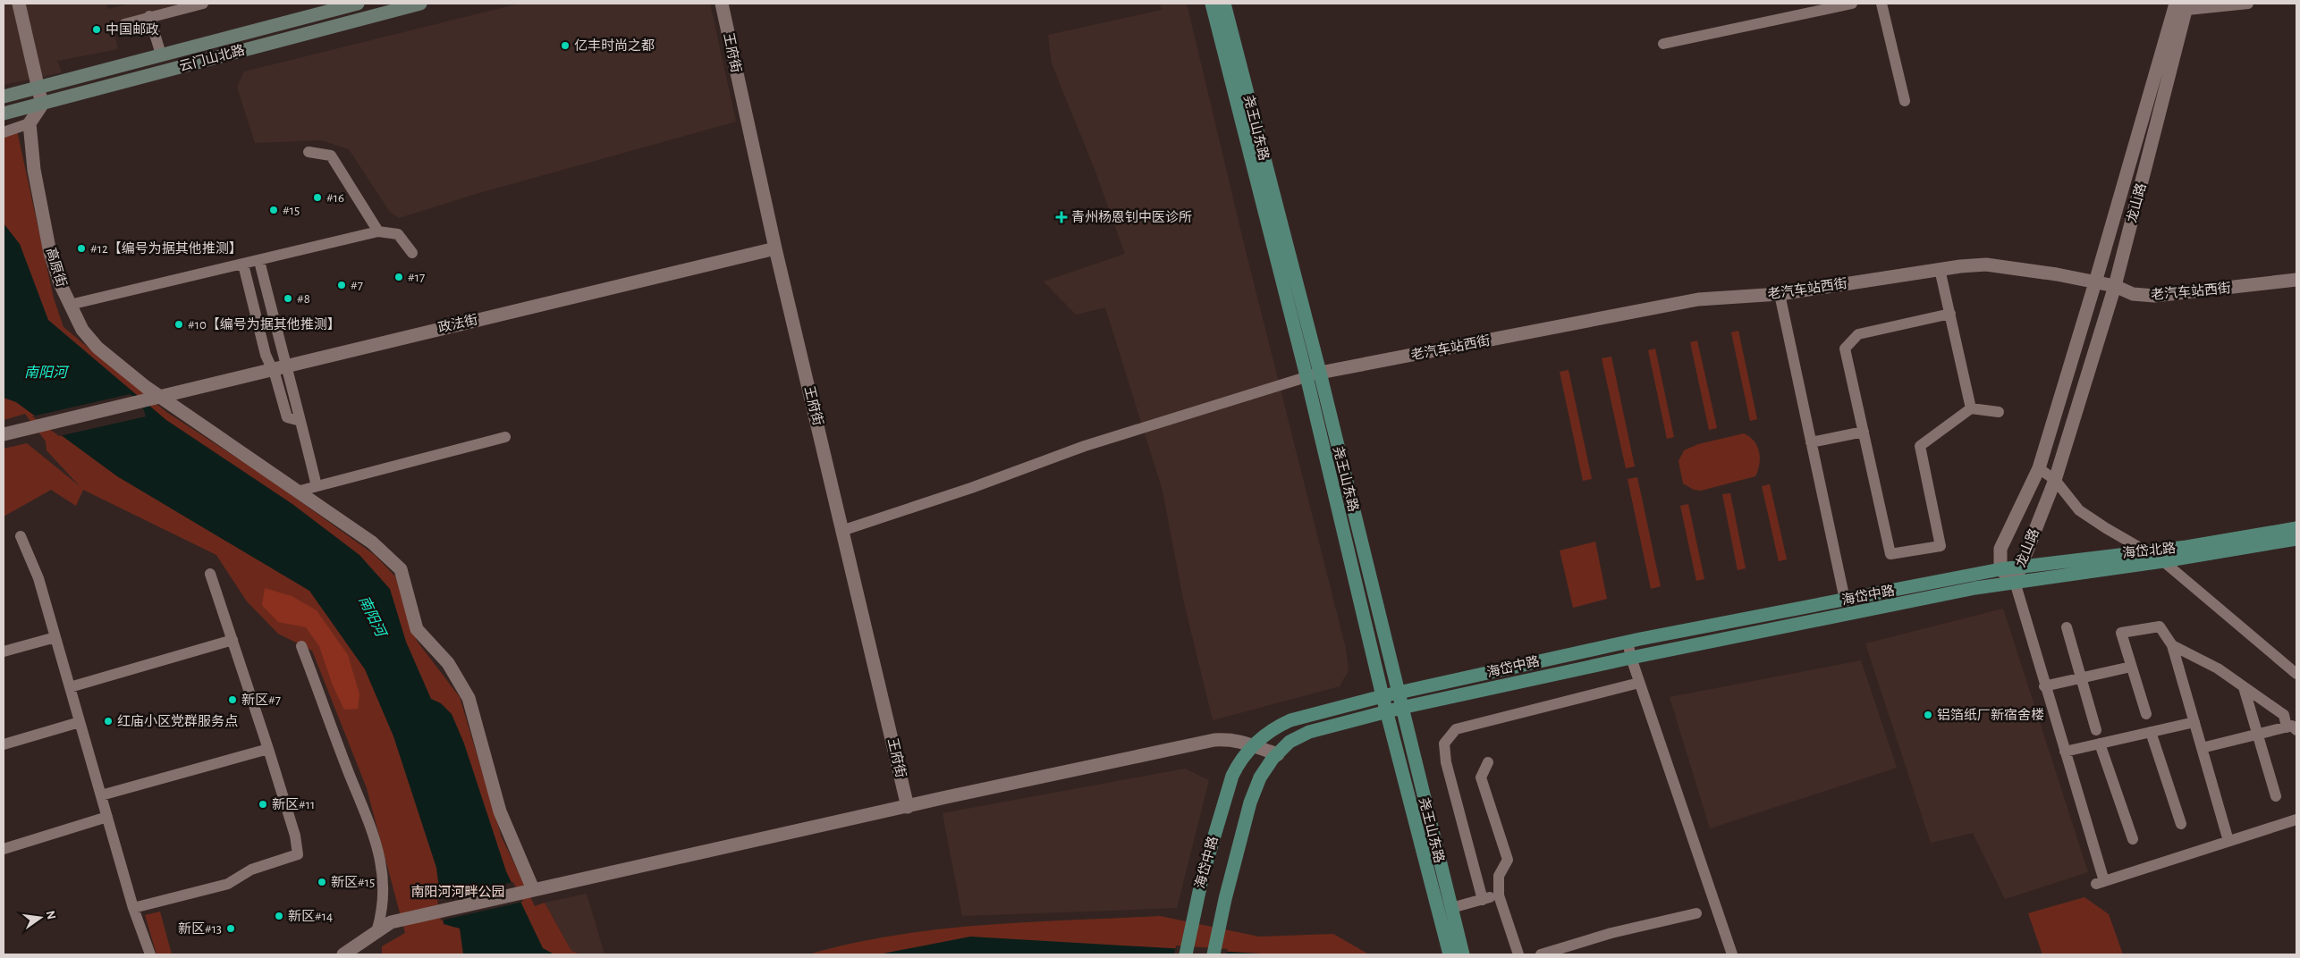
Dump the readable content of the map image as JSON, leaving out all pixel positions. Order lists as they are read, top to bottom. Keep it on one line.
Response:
{"streets":{"main road":["云门山北路","尧王山东路","海岱北路","海岱中路"],"street":["王府街","龙山路","高原街","老汽车站西街","政法街"]},"crossings":[["王府街","政法街"],["尧王山东路","老汽车站西街"],["尧王山东路","海岱中路"],["龙山路","老汽车站西街"],["龙山路","海岱北路"],["龙山路","海岱中路"],["高原街","政法街"],["海岱北路","海岱中路"]],"water":["南阳河"],"parks":["南阳河河畔公园"],"places":{"other":["中国邮政","亿丰时尚之都","#16","#15","#12【编号为据其他推测】","#17","#7","#8","#10【编号为据其他推测】","新区#7","铝箔纸厂新宿舍楼","红庙小区党群服务点","新区#11","新区#15","新区#14","新区#13"],"health":["青州杨恩钊中医诊所"]},"north":"right"}
